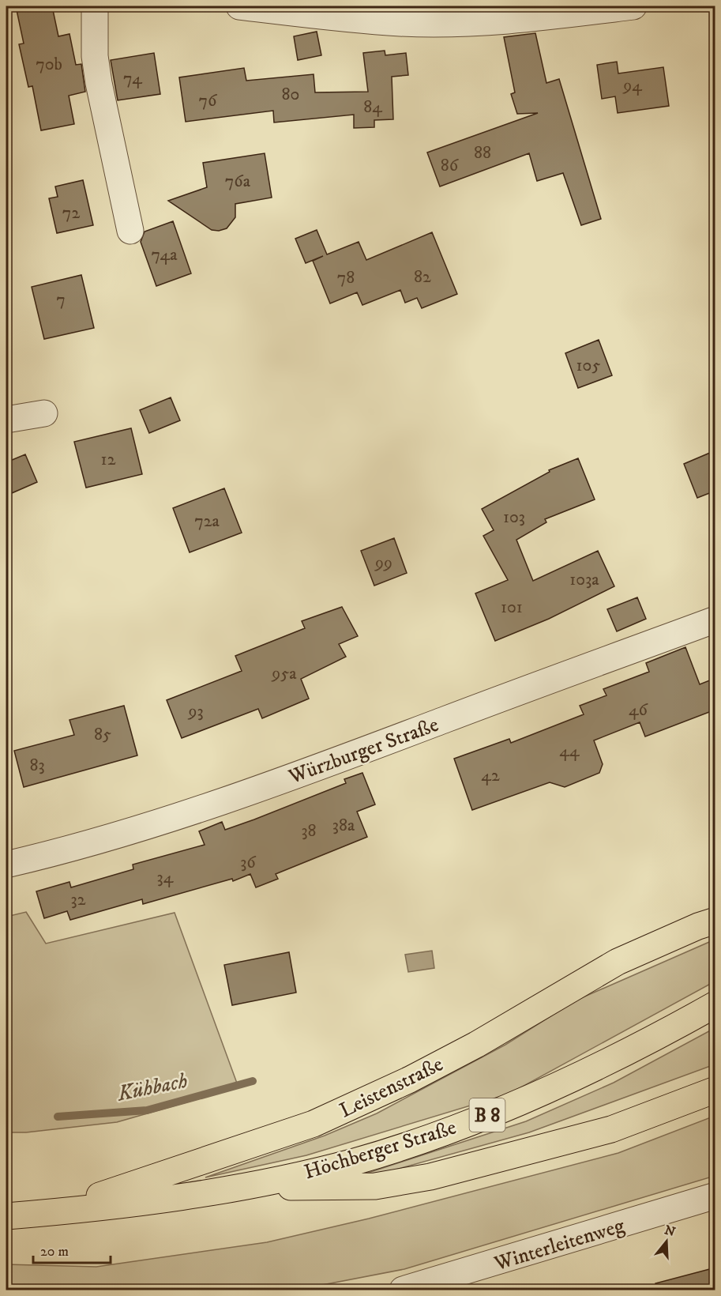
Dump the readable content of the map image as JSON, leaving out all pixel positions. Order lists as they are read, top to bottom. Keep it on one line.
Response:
{"streets":{"main road":["Leistenstraße","B 8","Höchberger Straße"],"street":["Würzburger Straße","Winterleitenweg"]},"crossings":[["Leistenstraße","B 8"],["Leistenstraße","Höchberger Straße"],["B 8","Höchberger Straße"]],"water":["Kühbach"],"house_numbers":["70b","74","94","80","76","84","88","86","76a","72","74a","82","78","7","105","12","103","72a","99","103a","101","95a","46","93","85","44","83","42","38a","38","36","34","32"],"scale_bar":"20 m","north":"top"}
